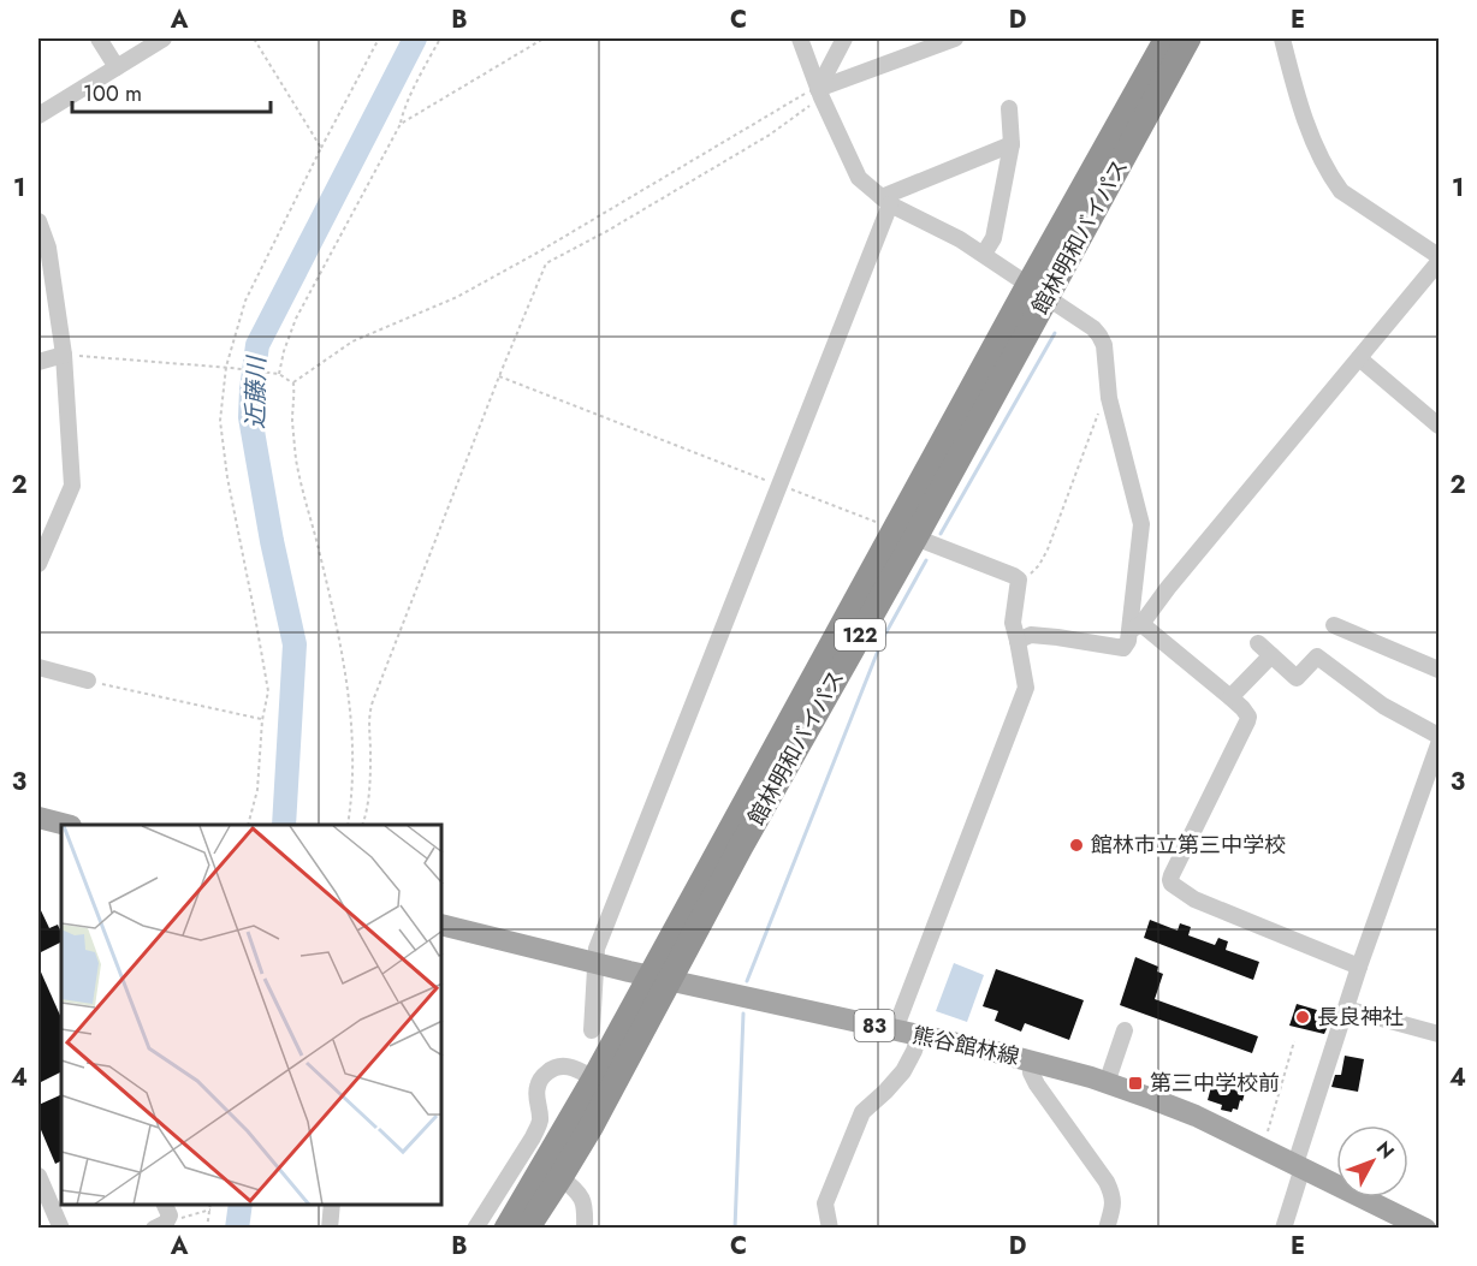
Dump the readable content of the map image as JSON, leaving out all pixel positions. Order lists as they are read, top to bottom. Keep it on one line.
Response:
{"streets":{"highway":["館林明和バイパス","122"],"main road":["83","熊谷館林線"]},"crossings":[["館林明和バイパス","熊谷館林線"]],"water":["近藤川"],"places":{"other":["館林市立第三中学校","長良神社"],"transit":["第三中学校前"]},"scale_bar":"100 m","north":"top right","grid":{"columns":["A","B","C","D","E"],"rows":["1","2","3","4"]}}
